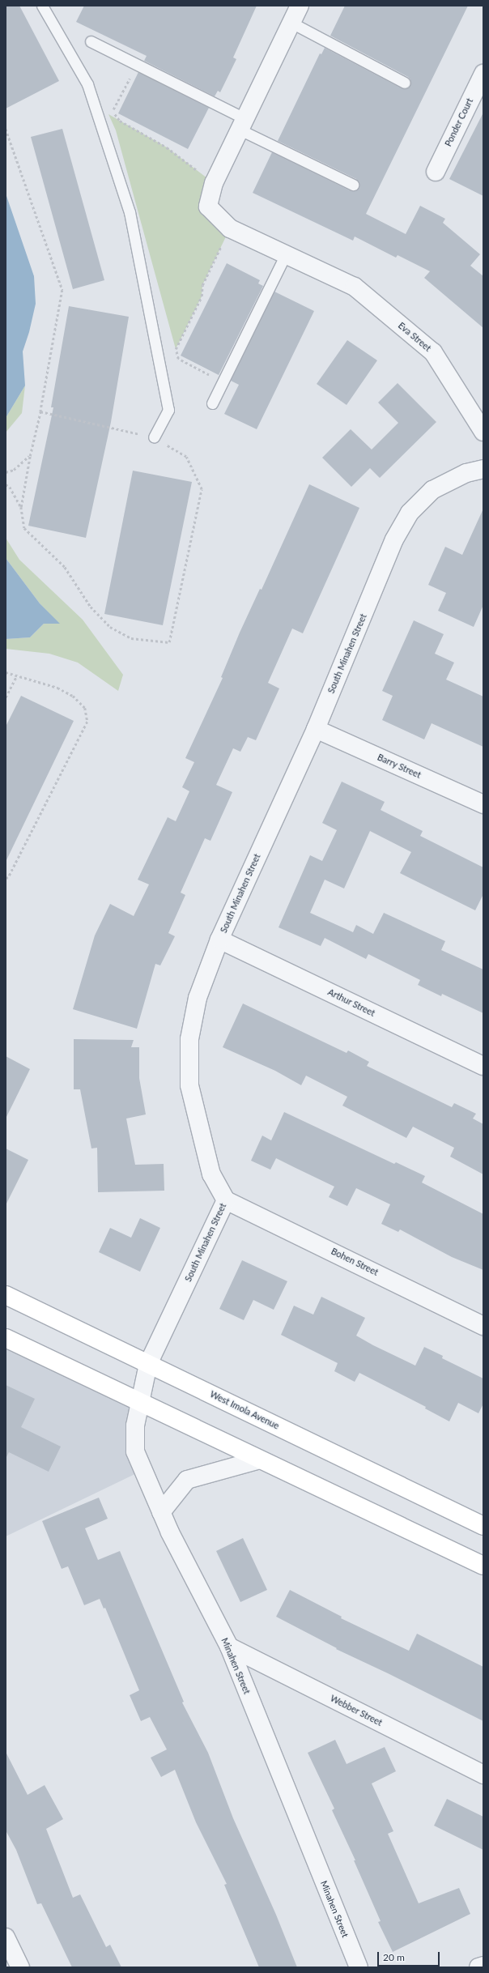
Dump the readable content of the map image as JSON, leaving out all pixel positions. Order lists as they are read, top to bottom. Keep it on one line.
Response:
{"streets":{"main road":["West Imola Avenue"],"street":["Ponder Court","Eva Street","South Minahen Street","Barry Street","Arthur Street","Bohen Street","Minahen Street","Webber Street"]},"crossings":[["South Minahen Street","Barry Street"],["South Minahen Street","Arthur Street"],["South Minahen Street","Bohen Street"],["South Minahen Street","West Imola Avenue"],["South Minahen Street","Minahen Street"],["West Imola Avenue","Minahen Street"],["Minahen Street","Webber Street"]],"scale_bar":"20 m"}
